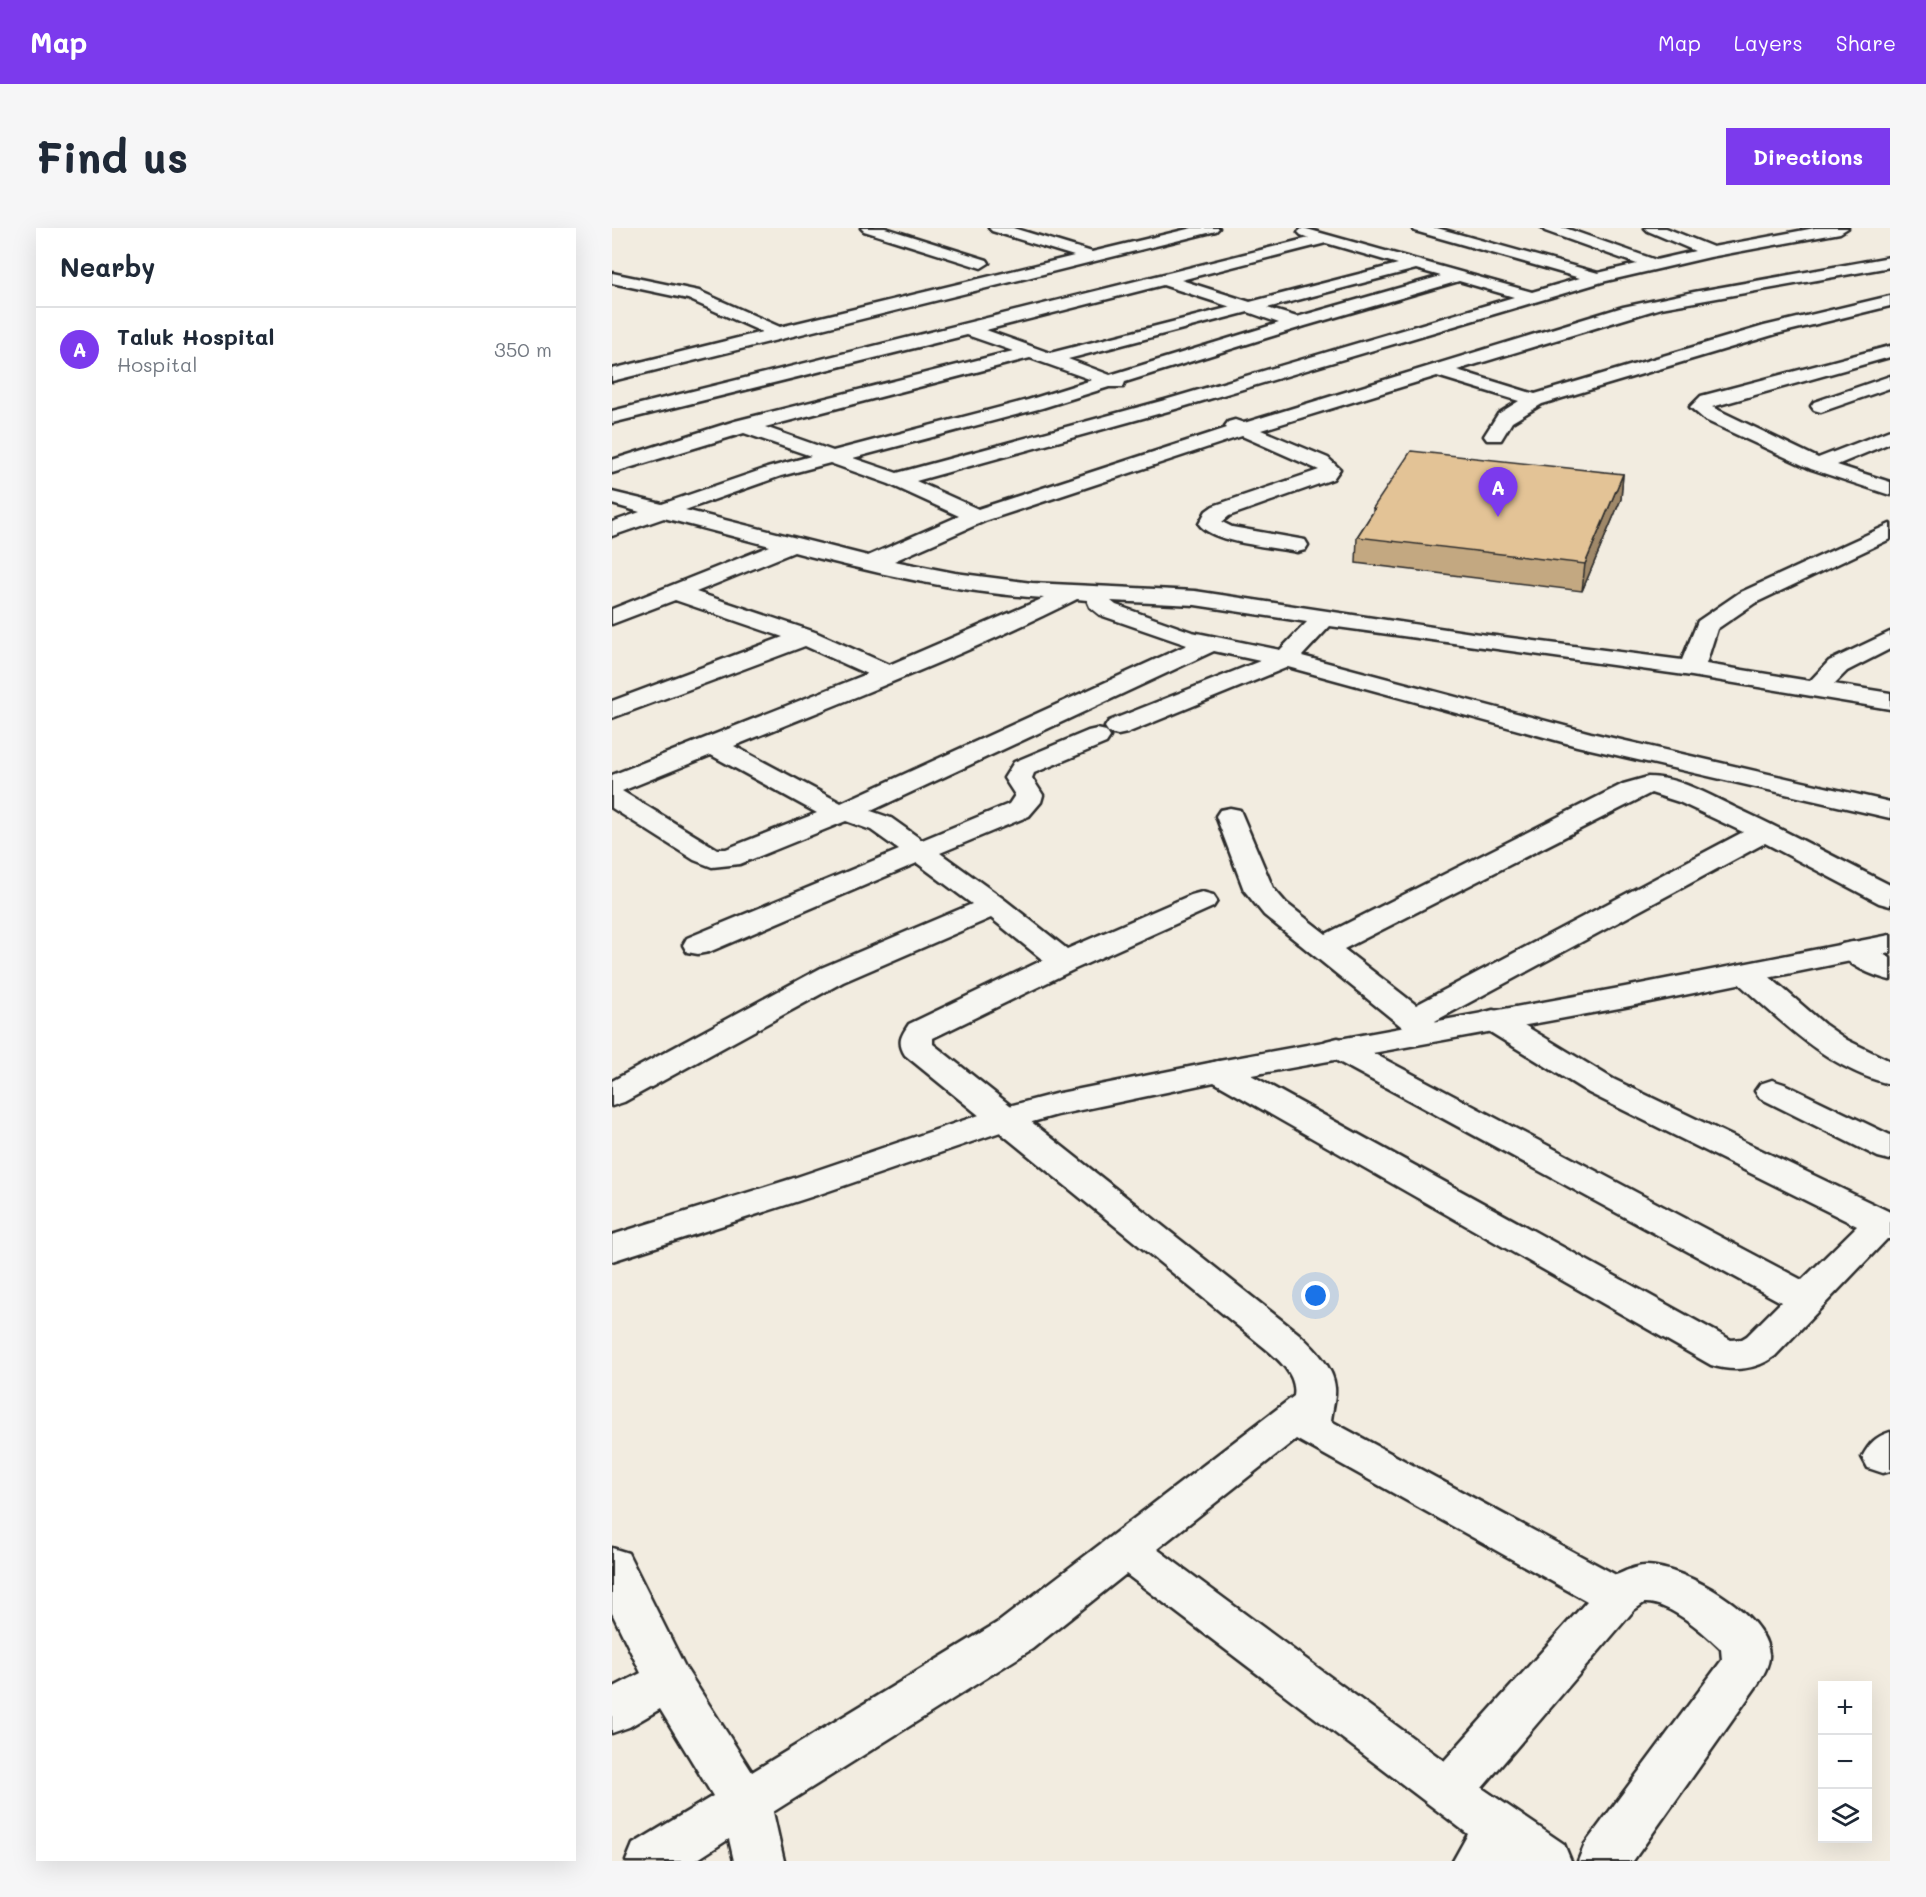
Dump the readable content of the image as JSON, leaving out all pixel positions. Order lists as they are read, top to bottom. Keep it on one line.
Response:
{"page":{"header":"Map","nav":["Map","Layers","Share"],"buttons":"Directions","title":"Find us","heading":"Nearby","list":[{"mark":"A","name":"Taluk Hospital","note":"Hospital","value":"350 m"}],"pins":"A","map_buttons":["+","−"]}}
